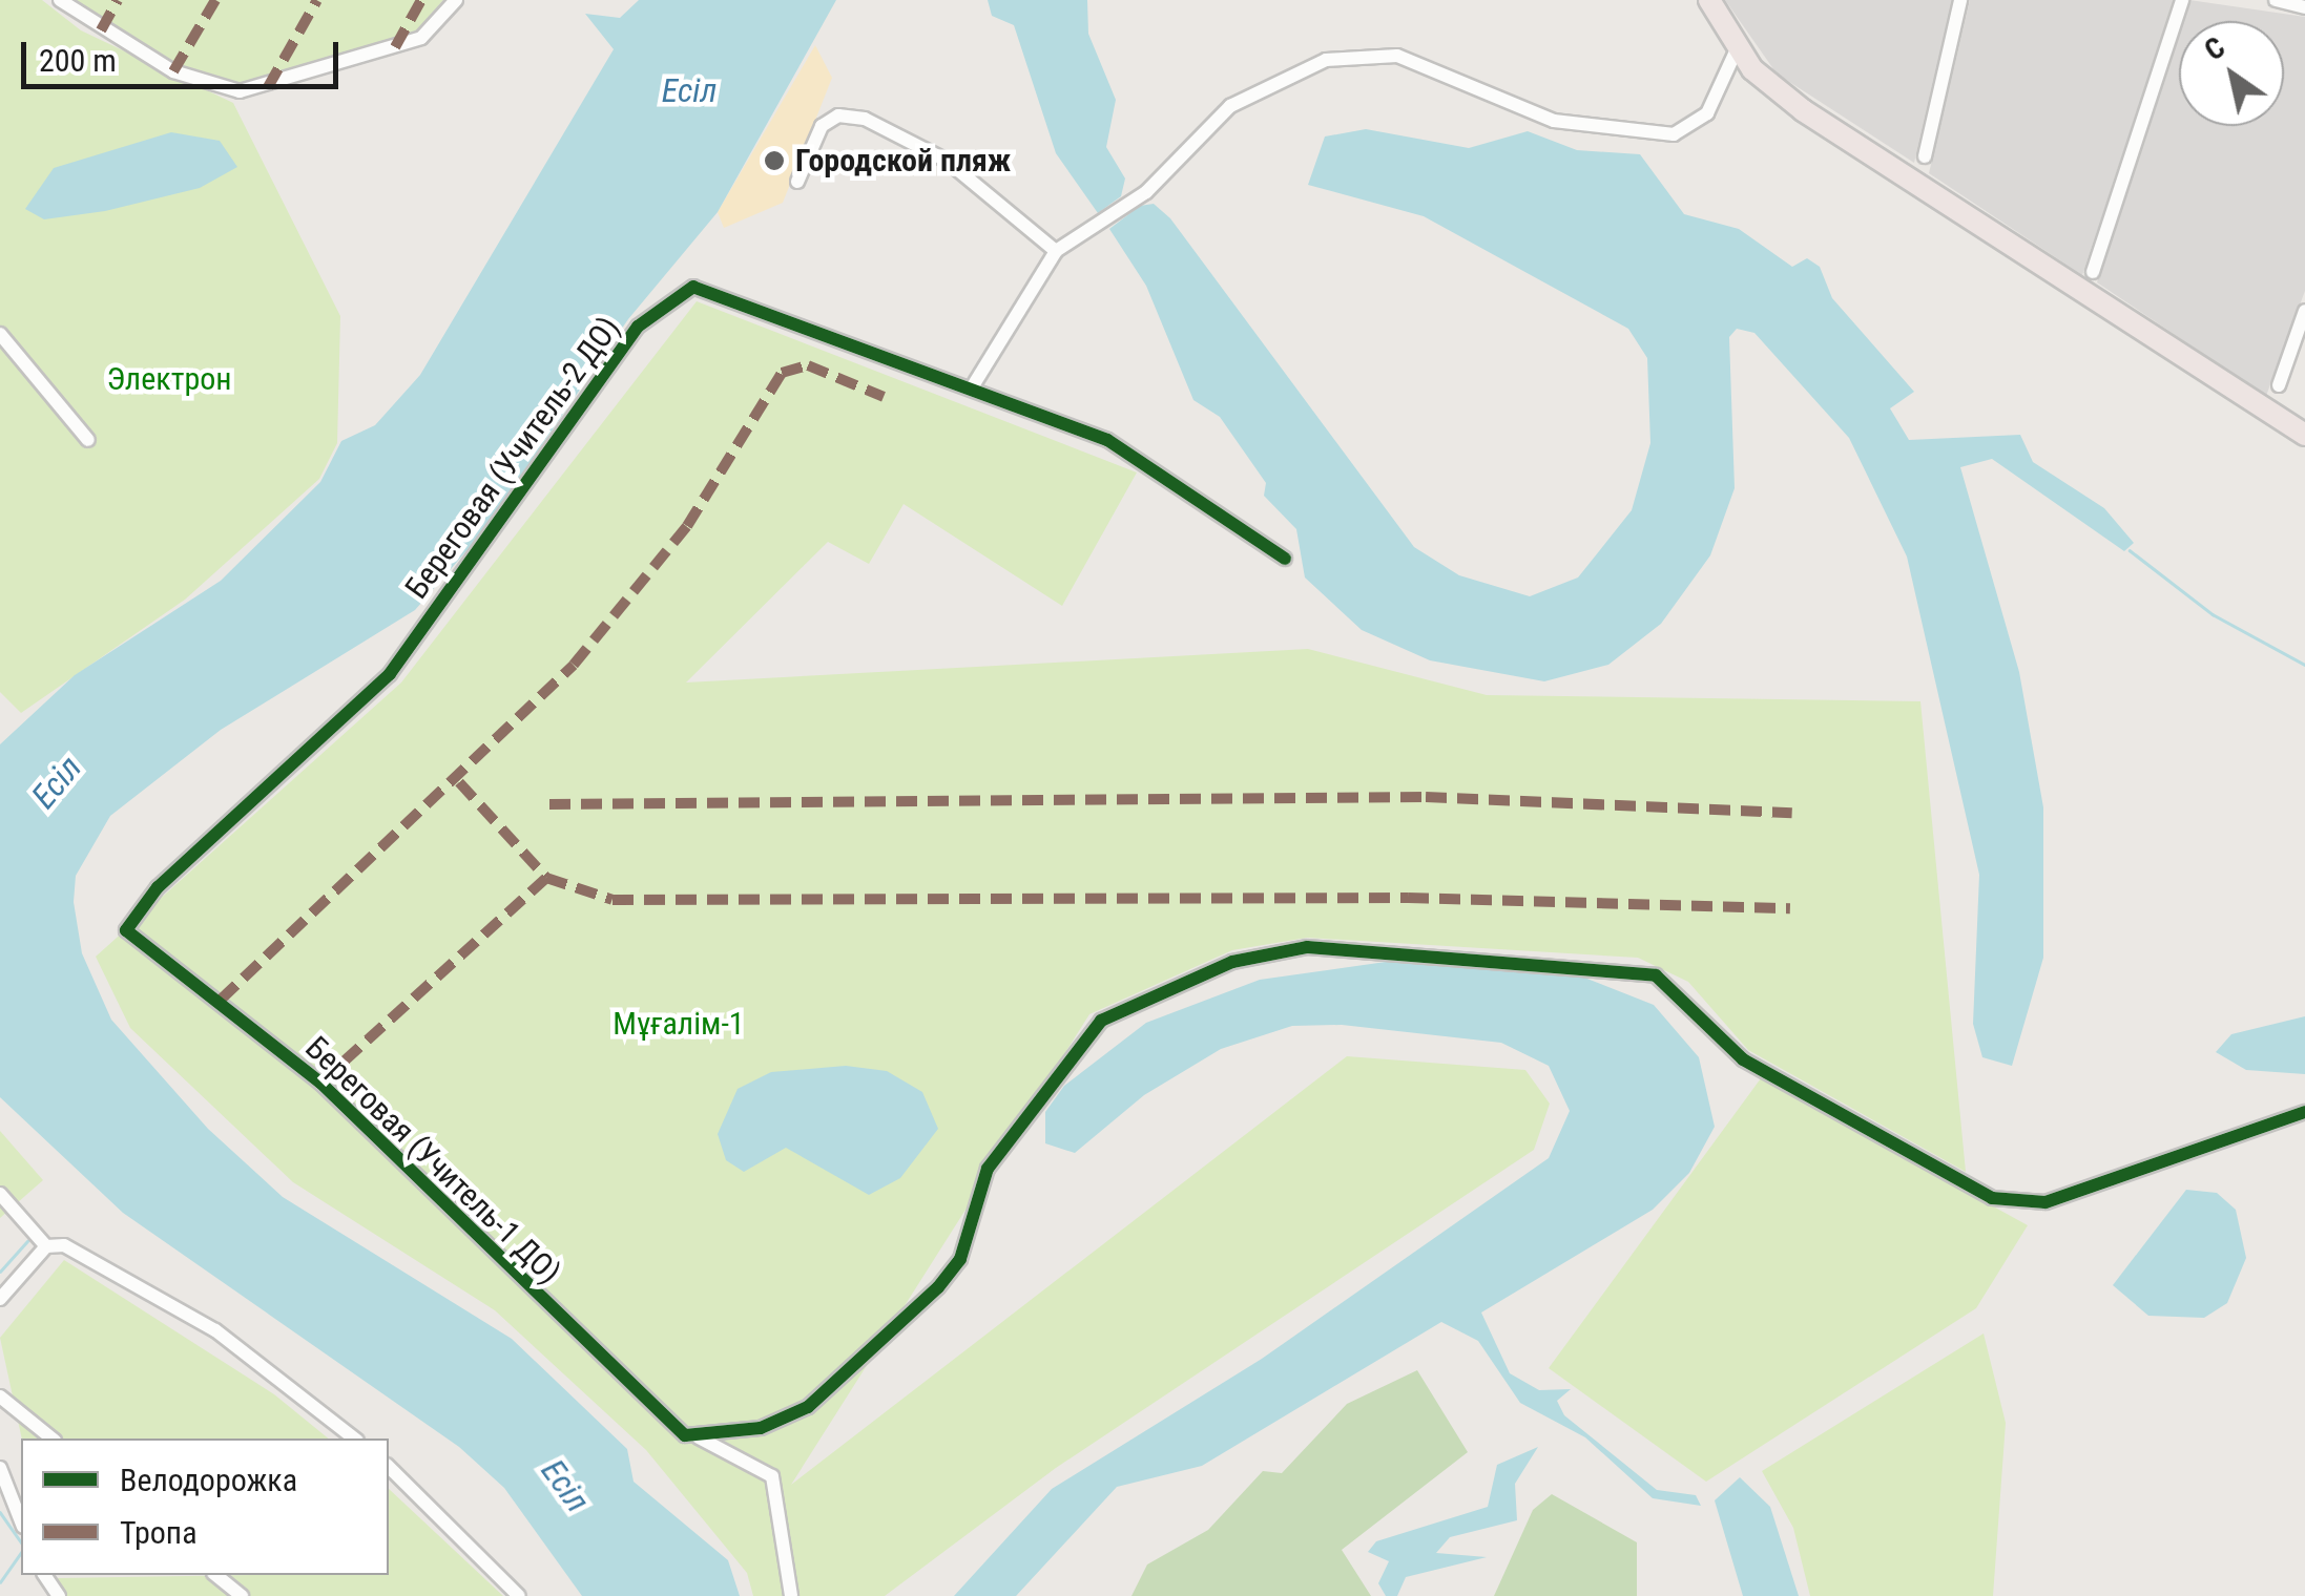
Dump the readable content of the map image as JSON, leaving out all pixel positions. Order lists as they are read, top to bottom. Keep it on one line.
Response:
{"streets":{"street":["Береговая (Учитель-2 ДО)","Береговая (Учитель-1 ДО)"]},"crossings":[["Береговая (Учитель-2 ДО)","Береговая (Учитель-1 ДО)"]],"water":["Есіл"],"parks":["Электрон","Мұғалім-1"],"places":["Городской пляж"],"legend":["Велодорожка","Тропа"],"scale_bar":"200 m","north":"top left"}
